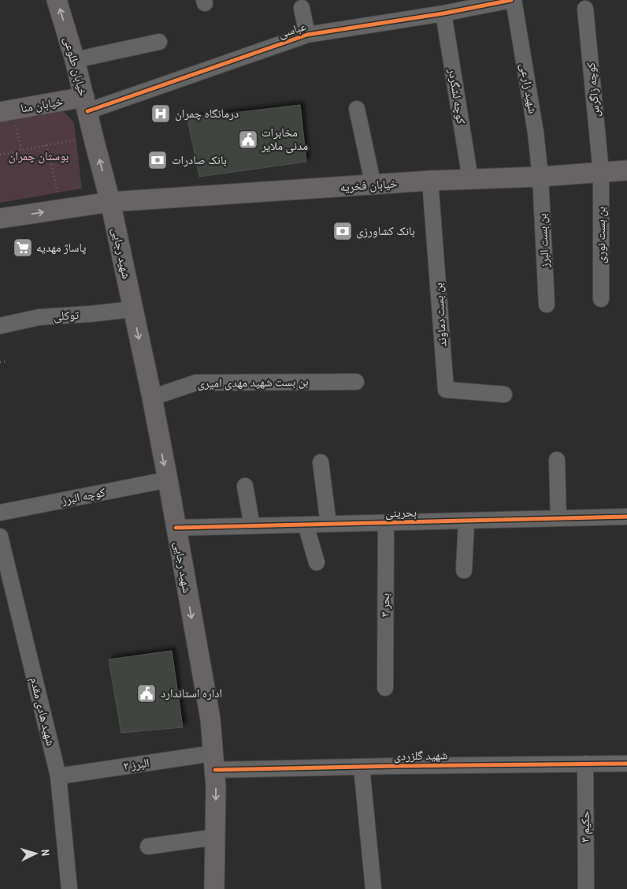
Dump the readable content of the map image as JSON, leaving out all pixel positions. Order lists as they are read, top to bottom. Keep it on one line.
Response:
{"streets":{"main road":["خیابان طلوعی","خیابان منا","خیابان فخریه","شهید رجایی"],"street":["عباسی","شهید زارعی","کوچه زاگرس","کوچه لشگردر","بن بست نوری","بن بست البرز","بن بست دماوند","توکلی","بن بست شهید مهدی امیری","کوچه البرز","بحرینی","بحر ۳","شهید هادی مقدم","شهید گلزردی","البرز ۲","حکیم ۳"]},"crossings":[["عباسی","خیابان طلوعی"],["عباسی","شهید زارعی"],["عباسی","کوچه لشگردر"],["عباسی","خیابان منا"],["خیابان طلوعی","خیابان منا"],["خیابان طلوعی","خیابان فخریه"],["خیابان طلوعی","شهید رجایی"],["شهید زارعی","خیابان فخریه"],["شهید زارعی","بن بست البرز"],["کوچه زاگرس","خیابان فخریه"],["کوچه زاگرس","بن بست نوری"],["کوچه لشگردر","خیابان فخریه"],["خیابان فخریه","بن بست نوری"],["خیابان فخریه","بن بست البرز"],["خیابان فخریه","شهید رجایی"],["خیابان فخریه","بن بست دماوند"],["شهید رجایی","توکلی"],["شهید رجایی","بن بست شهید مهدی امیری"],["شهید رجایی","کوچه البرز"],["شهید رجایی","بحرینی"],["شهید رجایی","شهید گلزردی"],["شهید رجایی","البرز ۲"],["بحرینی","بحر ۳"],["شهید هادی مقدم","البرز ۲"],["شهید گلزردی","البرز ۲"],["شهید گلزردی","حکیم ۳"]],"one_way":["خیابان طلوعی","شهید رجایی"],"parks":["بوستان چمران"],"places":{"hospital":["درمانگاه چمران"],"public building":["مخابرات مدنی ملایر","اداره استاندارد"],"bank":["بانک صادرات","بانک کشاورزی"],"supermarket":["پاساژ مهدیه"]},"north":"right"}
